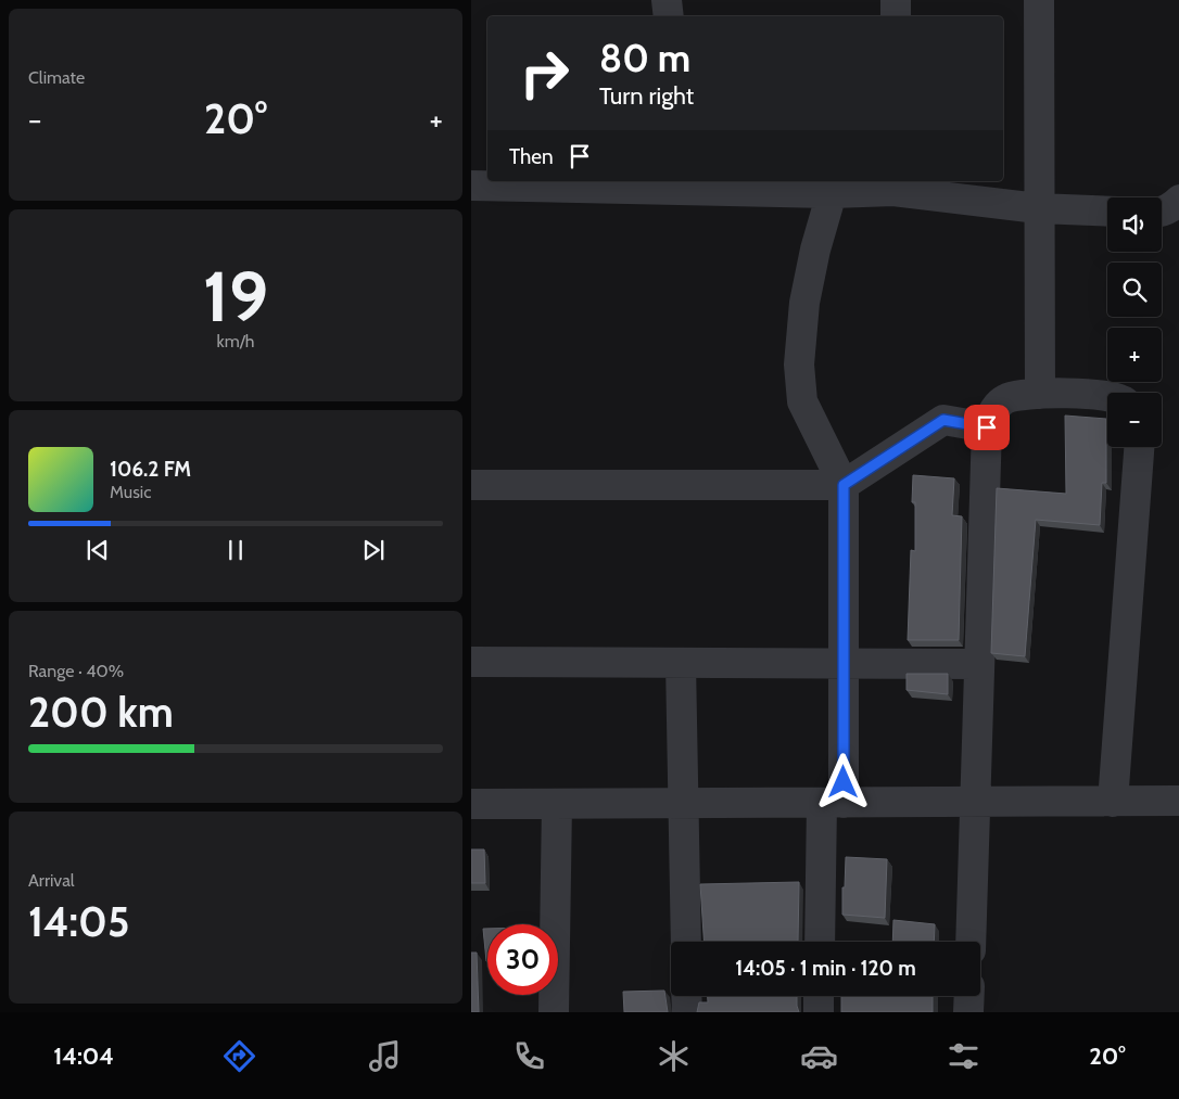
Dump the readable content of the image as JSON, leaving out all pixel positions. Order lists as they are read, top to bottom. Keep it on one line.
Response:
{"page":{"tile":["Climate",["19","km/h"],["Range · 40%","200 km"],["Arrival","14:05"]],"turn":["80 m","Turn right"],"heat":["−","20°","+"],"then":"Then","map_buttons":["+","−"],"song":["106.2 FM","Music"],"limit":"30","trip":"14:05 · 1 min · 120 m","tabs":["14:04","20°"]}}
